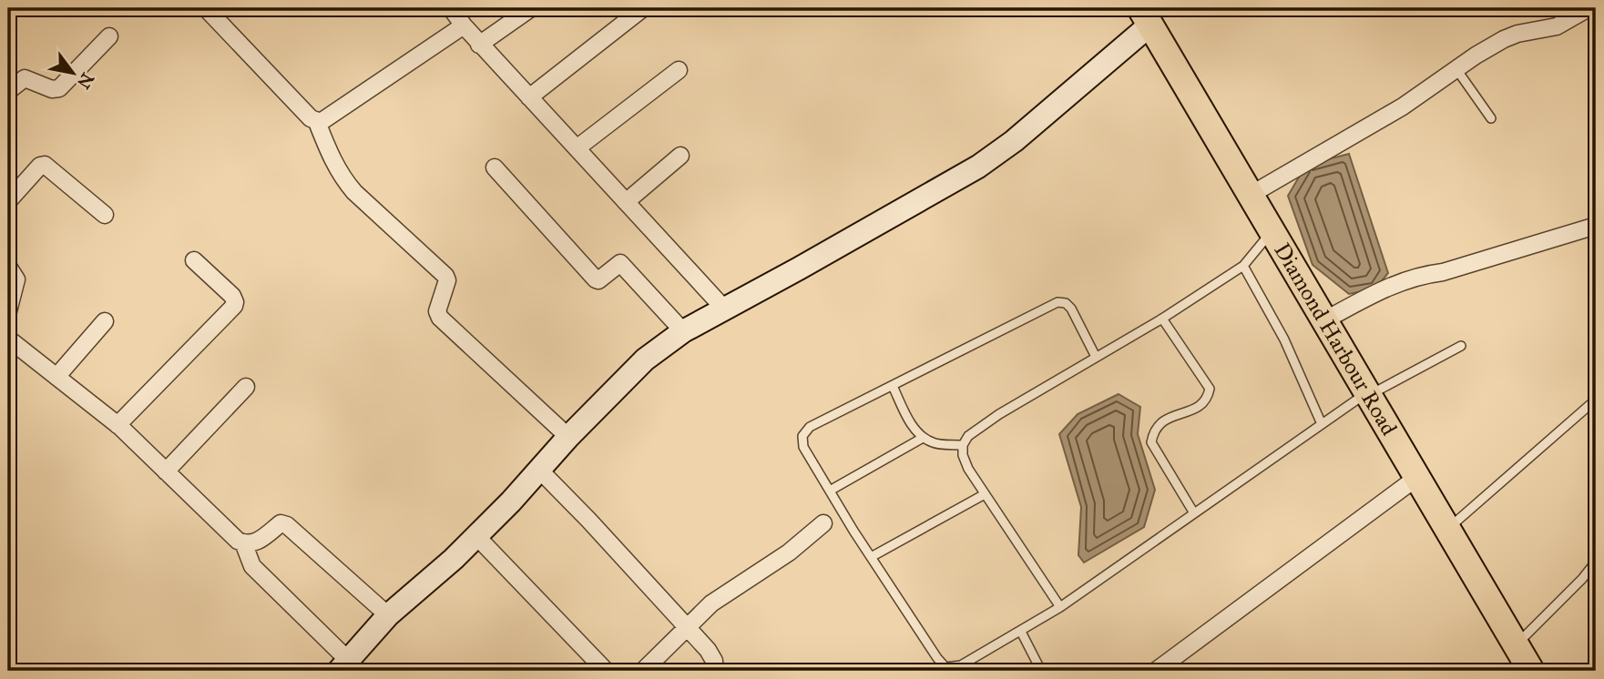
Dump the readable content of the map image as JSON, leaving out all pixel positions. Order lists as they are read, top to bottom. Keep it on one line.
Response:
{"streets":{"highway":["Diamond Harbour Road"]},"north":"bottom right"}
